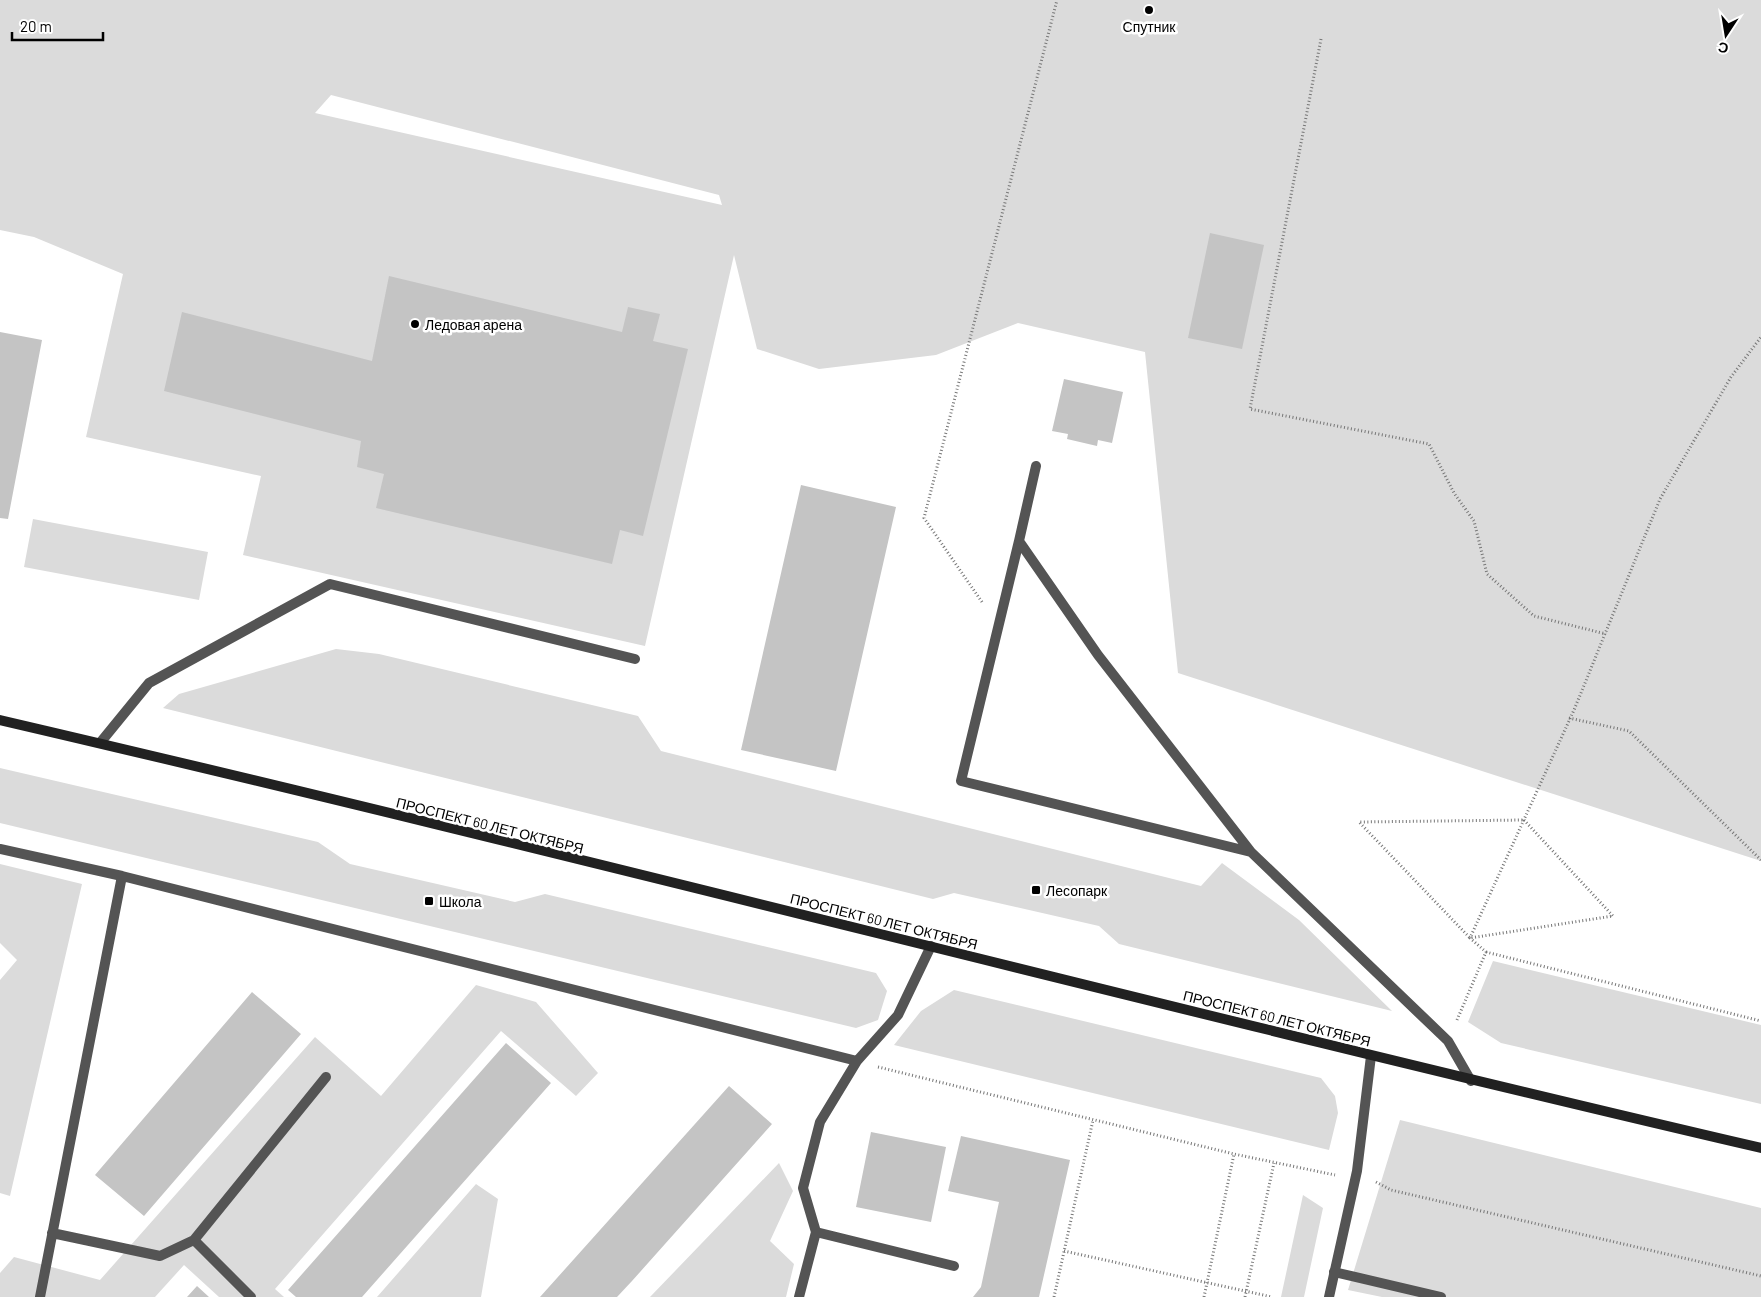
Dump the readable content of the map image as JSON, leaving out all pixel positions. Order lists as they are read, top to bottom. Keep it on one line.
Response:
{"streets":{"main road":["ПРОСПЕКТ 60 ЛЕТ ОКТЯБРЯ"]},"places":{"other":["Спутник","Ледовая арена"],"transit":["Лесопарк","Школа"]},"scale_bar":"20 m","north":"bottom"}
